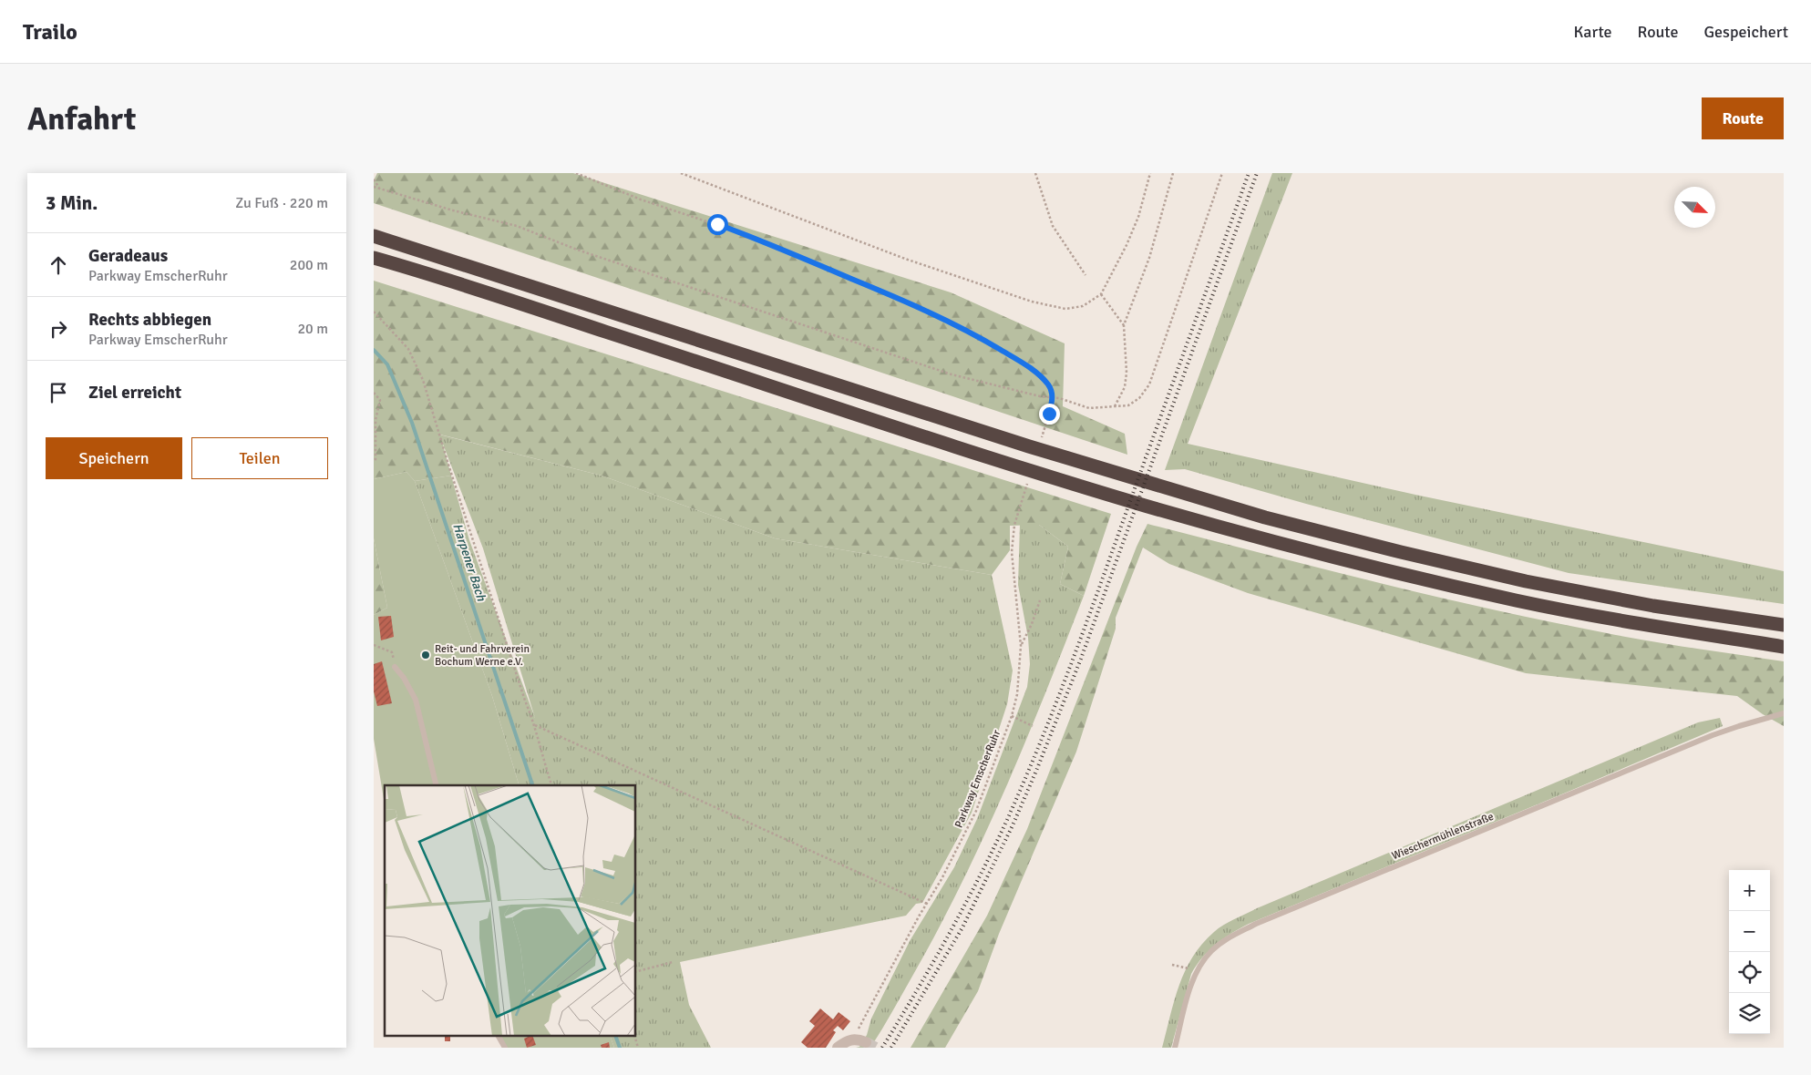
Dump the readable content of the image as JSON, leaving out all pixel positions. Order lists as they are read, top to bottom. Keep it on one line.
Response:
{"streets":{"lane":["Wieschermühlenstraße"],"path":["Parkway EmscherRuhr"]},"water":["Harpener Bach"],"places":["Reit- und Fahrverein Bochum Werne e.V."],"north":"bottom right","page":{"header":"Trailo","nav":["Karte","Route","Gespeichert"],"buttons":["Route",["Speichern","Teilen"]],"title":"Anfahrt","heading":["3 Min.","Zu Fuß · 220 m"],"list":[["Geradeaus","Parkway EmscherRuhr","200 m"],["Rechts abbiegen","Parkway EmscherRuhr","20 m"],"Ziel erreicht"],"map_buttons":["+","−"]}}
